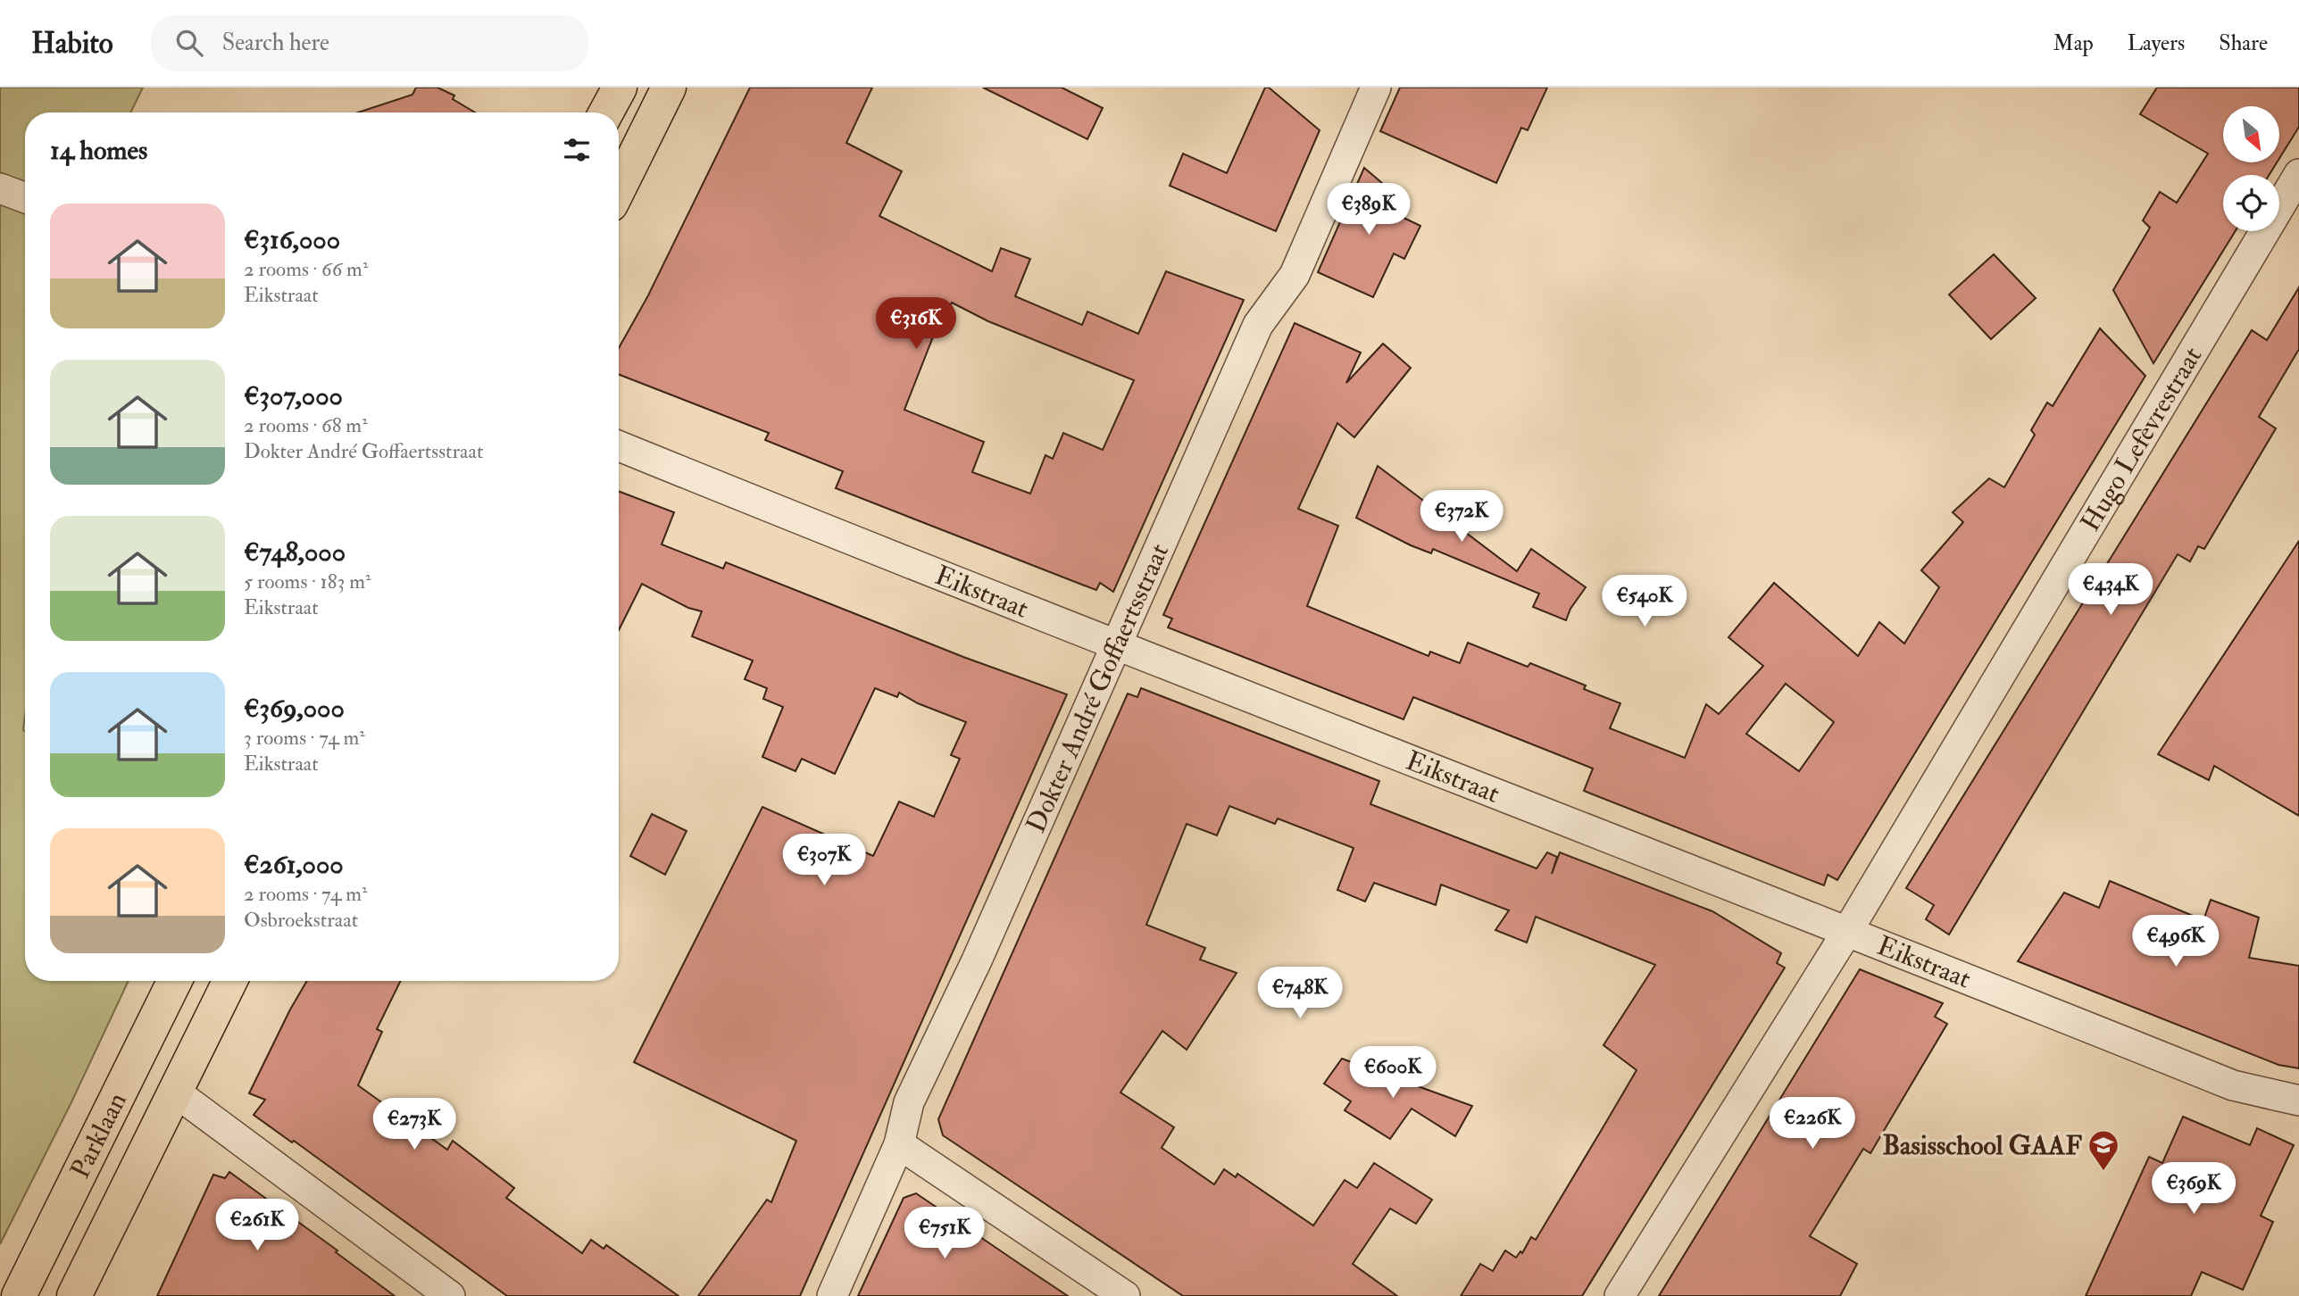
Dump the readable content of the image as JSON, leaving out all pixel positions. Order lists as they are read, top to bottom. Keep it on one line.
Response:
{"streets":{"main road":["Parklaan"],"street":["Hugo Lefèvrestraat","Eikstraat","Dokter André Goffaertsstraat"]},"crossings":[["Hugo Lefèvrestraat","Eikstraat"],["Eikstraat","Dokter André Goffaertsstraat"]],"places":{"school or university":["Basisschool GAAF"]},"north":"bottom right","page":{"header":"Habito","search":"Search here","nav":["Map","Layers","Share"],"heading":"14 homes","price":["€389K","€316K","€372K","€434K","€540K","€307K","€496K","€748K","€600K","€226K","€273K","€369K","€261K","€751K"],"list":[{"name":"€316,000","note":"2 rooms · 66 m² · Eikstraat"},{"name":"€307,000","note":"2 rooms · 68 m² · Dokter André Goffaertsstraat"},{"name":"€748,000","note":"5 rooms · 183 m² · Eikstraat"},{"name":"€369,000","note":"3 rooms · 74 m² · Eikstraat"},{"name":"€261,000","note":"2 rooms · 74 m² · Osbroekstraat"}]}}
